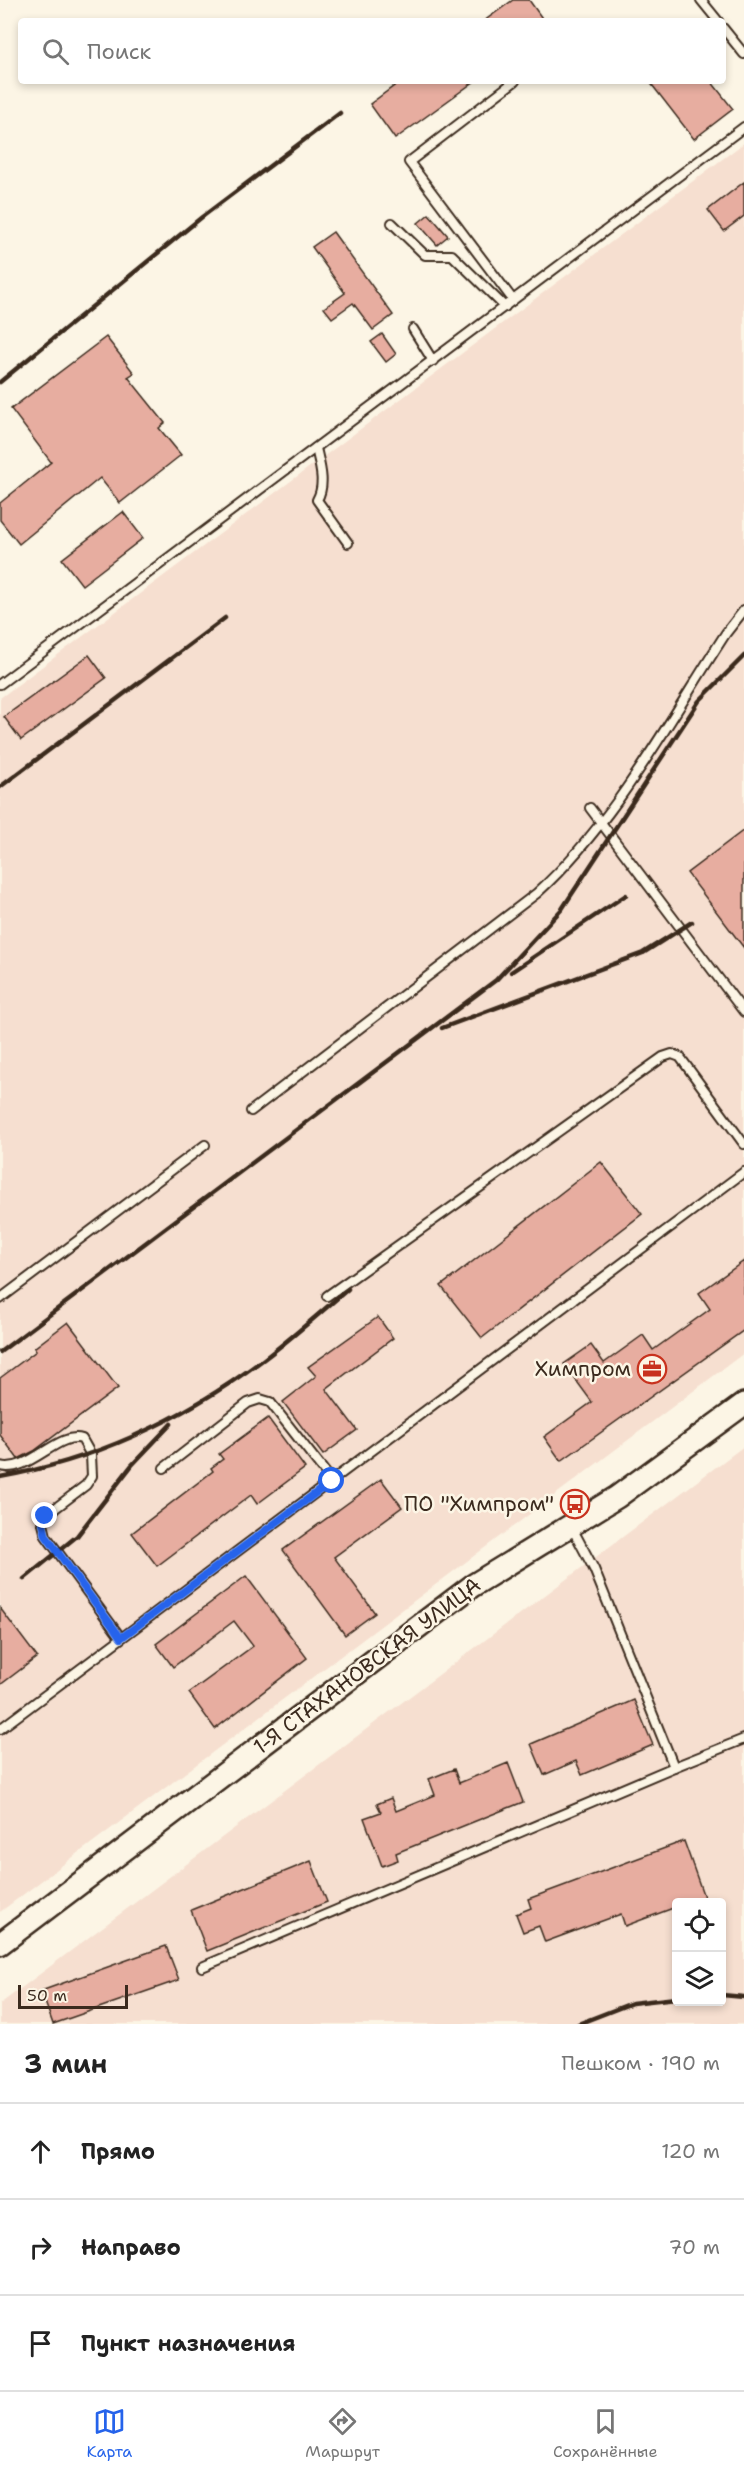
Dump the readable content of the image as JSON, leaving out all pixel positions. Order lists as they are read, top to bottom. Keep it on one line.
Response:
{"streets":{"main road":["1-Я СТАХАНОВСКАЯ УЛИЦА"]},"places":{"office":["Химпром"],"bus stop":["ПО \"Химпром\""]},"scale_bar":"50 m","page":{"search":"Поиск","scale":"50 m","heading":["3 мин","Пешком · 190 m"],"list":[["Прямо","120 m"],["Направо","70 m"],"Пункт назначения"],"nav":["Карта","Маршрут","Сохранённые"]}}
